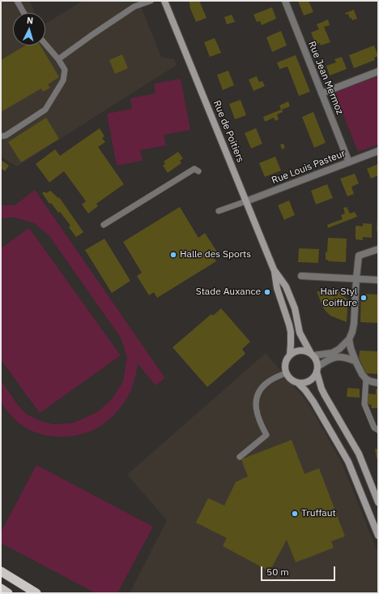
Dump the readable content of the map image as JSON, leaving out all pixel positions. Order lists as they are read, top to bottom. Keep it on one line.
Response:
{"streets":{"main road":["Rue de Poitiers"],"street":["Rue Jean Mermoz","Rue Louis Pasteur"]},"crossings":[["Rue Jean Mermoz","Rue Louis Pasteur"],["Rue de Poitiers","Rue Louis Pasteur"]],"places":["Halle des Sports","Stade Auxance","Hair Styl Coiffure","Truffaut"],"scale_bar":"50 m","north":"top"}
